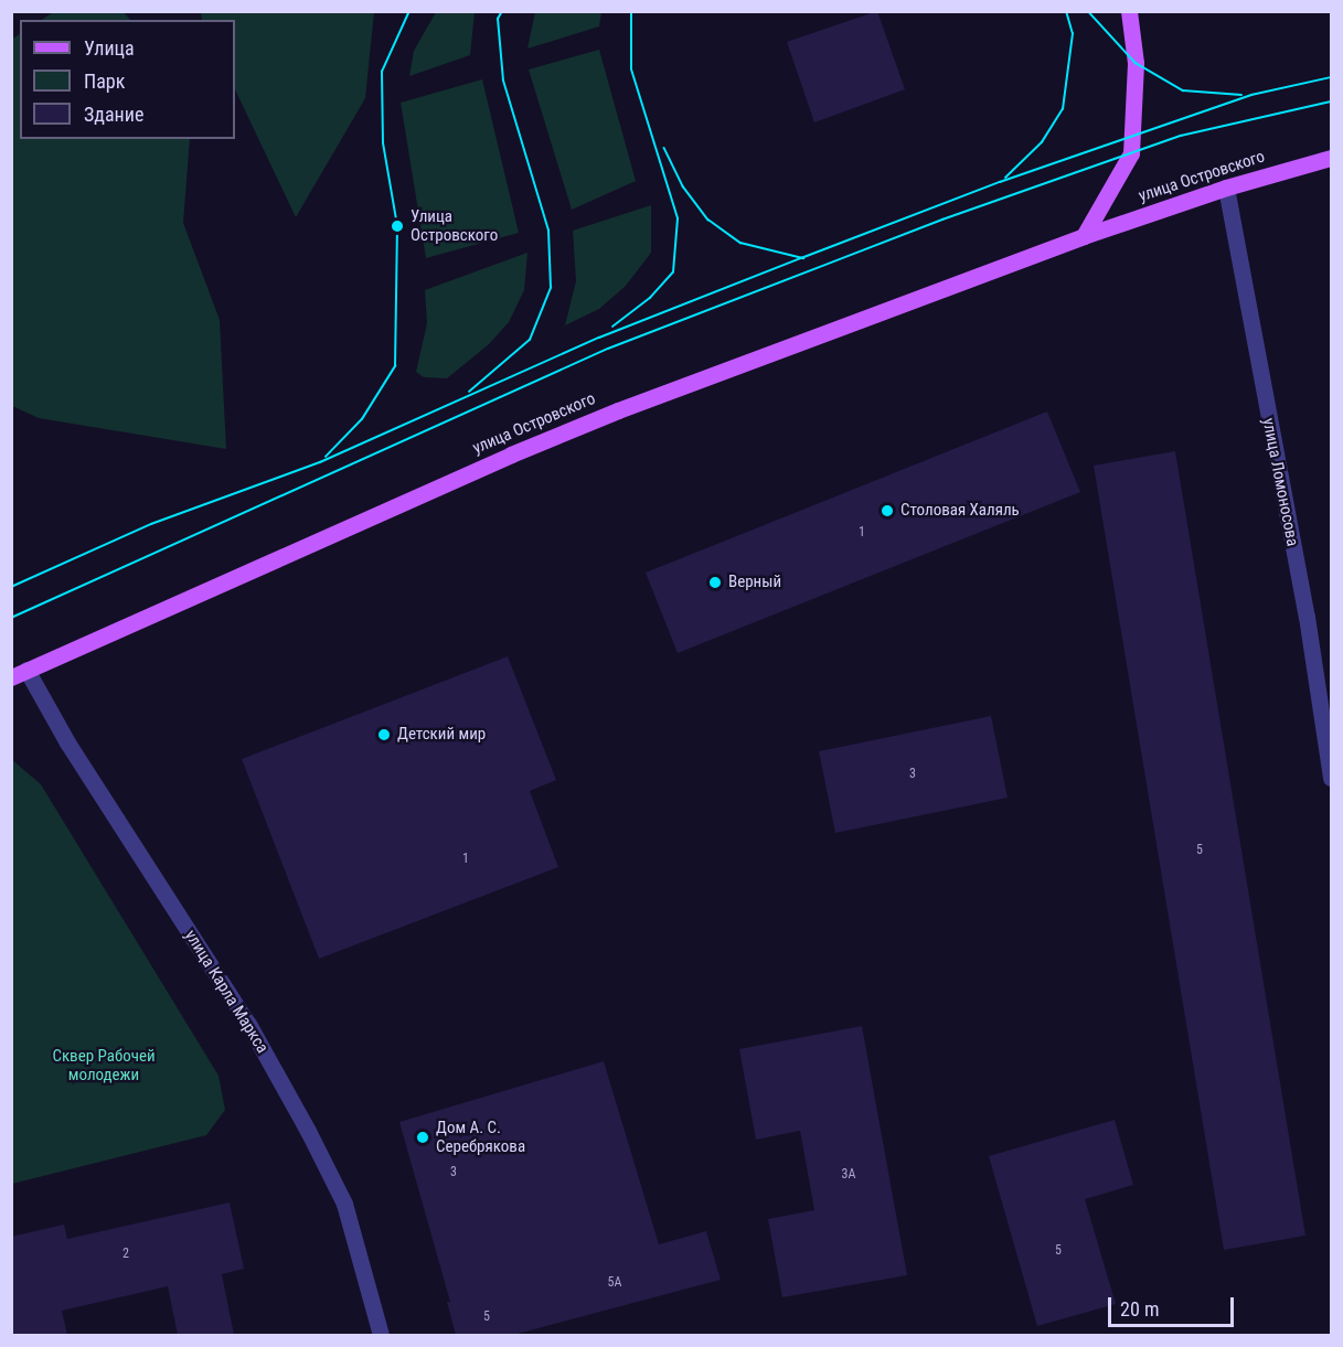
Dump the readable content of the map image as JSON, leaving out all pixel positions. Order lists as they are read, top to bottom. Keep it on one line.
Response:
{"streets":{"main road":["улица Островского"],"street":["улица Ломоносова","улица Карла Маркса"]},"crossings":[["улица Островского","улица Ломоносова"],["улица Островского","улица Карла Маркса"]],"parks":["Сквер Рабочей молодежи"],"places":["Улица Островского","Столовая Халяль","Верный","Детский мир","Дом А. С. Серебрякова"],"house_numbers":["1","3","5","1","3","3А","5","2","5А","5"],"legend":["Улица","Парк","Здание"],"scale_bar":"20 m"}
